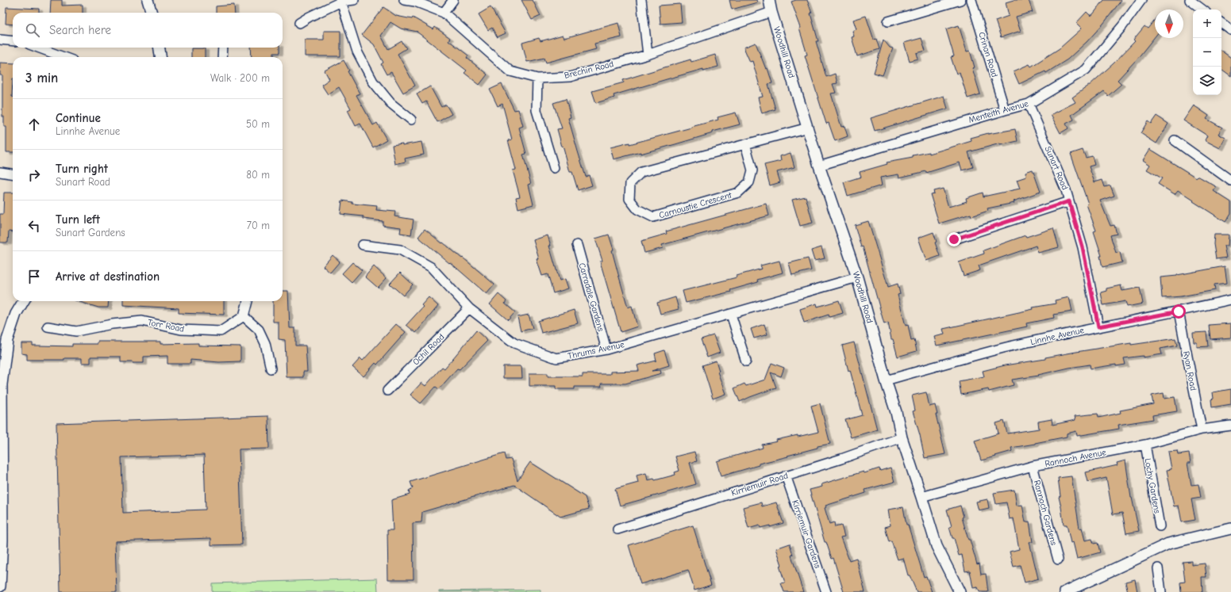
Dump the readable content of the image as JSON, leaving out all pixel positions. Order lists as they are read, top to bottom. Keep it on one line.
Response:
{"streets":{"street":["Woodhill Road","Crinan Road","Brechin Road","Menteith Avenue","Sunart Road","Carnoustie Crescent","Carradale Gardens","Torr Road","Linnhe Avenue","Ochil Road","Thrums Avenue","Ryan Road","Rannoch Avenue","Kirriemuir Road","Lochy Gardens","Rannoch Gardens","Kirriemuir Gardens"]},"crossings":[["Woodhill Road","Brechin Road"],["Woodhill Road","Menteith Avenue"],["Woodhill Road","Carnoustie Crescent"],["Woodhill Road","Linnhe Avenue"],["Woodhill Road","Thrums Avenue"],["Woodhill Road","Rannoch Avenue"],["Woodhill Road","Kirriemuir Road"],["Crinan Road","Menteith Avenue"],["Menteith Avenue","Sunart Road"],["Sunart Road","Linnhe Avenue"],["Carradale Gardens","Thrums Avenue"],["Linnhe Avenue","Ryan Road"],["Ochil Road","Thrums Avenue"],["Ryan Road","Rannoch Avenue"],["Rannoch Avenue","Lochy Gardens"],["Rannoch Avenue","Rannoch Gardens"],["Kirriemuir Road","Kirriemuir Gardens"]],"north":"bottom","page":{"map_buttons":["+","−"],"search":"Search here","heading":["3 min","Walk · 200 m"],"list":[["Continue","Linnhe Avenue","50 m"],["Turn right","Sunart Road","80 m"],["Turn left","Sunart Gardens","70 m"],"Arrive at destination"]}}
